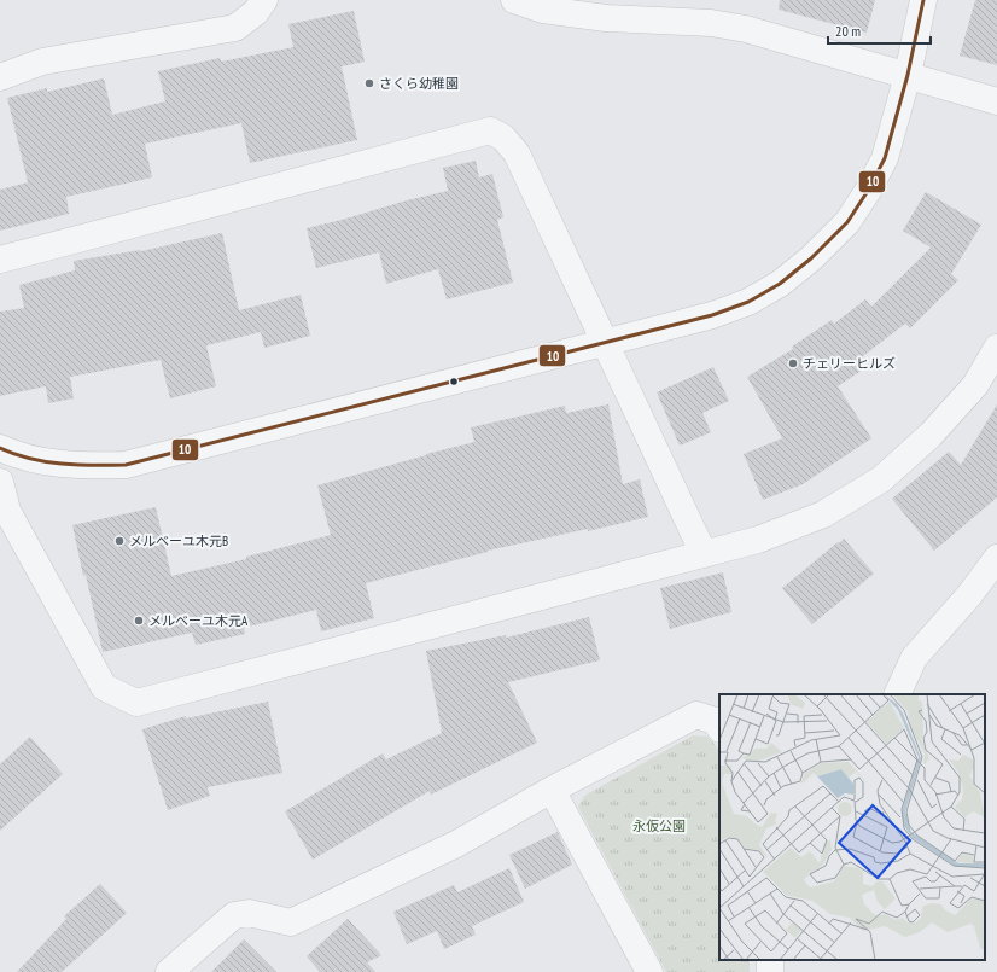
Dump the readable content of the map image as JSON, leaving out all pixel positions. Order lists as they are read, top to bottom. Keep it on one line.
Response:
{"parks":["永仮公園"],"places":["さくら幼稚園","チェリーヒルズ","メルベーユ木元B","メルベーユ木元A"],"lines":["transit line 10"],"scale_bar":"20 m"}
